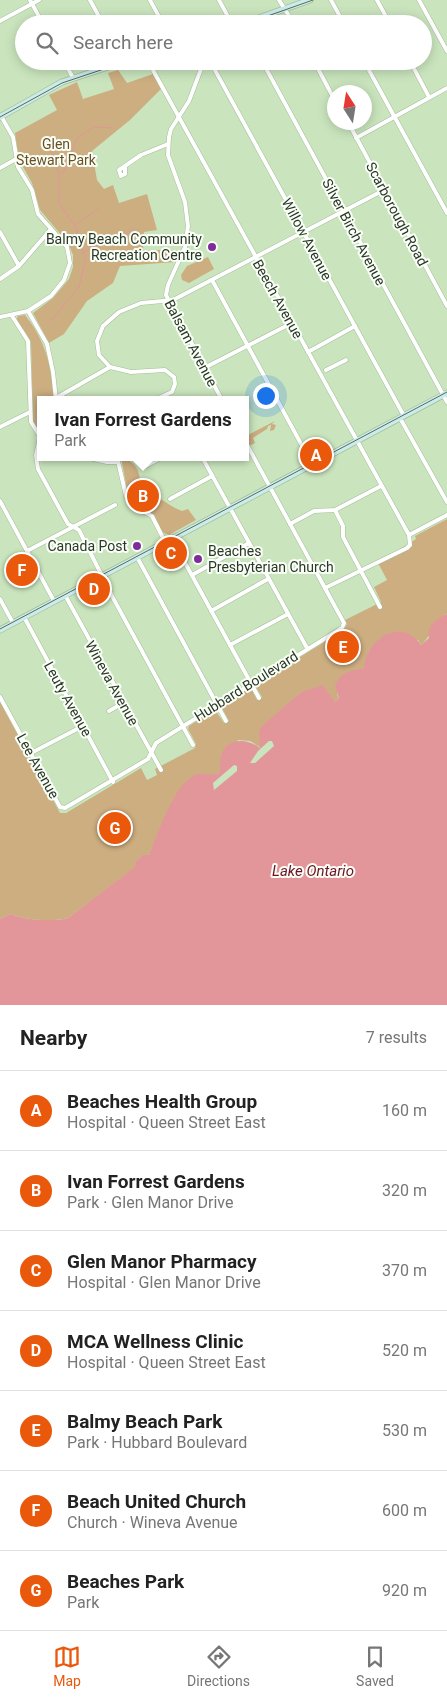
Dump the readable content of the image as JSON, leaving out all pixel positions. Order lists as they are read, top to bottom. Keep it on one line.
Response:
{"streets":{"street":["Scarborough Road","Silver Birch Avenue","Willow Avenue","Beech Avenue","Balsam Avenue","Wineva Avenue","Hubbard Boulevard","Leuty Avenue","Lee Avenue"]},"crossings":[["Wineva Avenue","Hubbard Boulevard"],["Hubbard Boulevard","Leuty Avenue"],["Hubbard Boulevard","Lee Avenue"]],"water":["Lake Ontario"],"parks":["Glen Stewart Park"],"places":["Balmy Beach Community Recreation Centre","Canada Post","Beaches Presbyterian Church"],"north":"top","page":{"search":"Search here","popup":["Ivan Forrest Gardens","Park"],"pins":["A","B","C","F","D","E","G"],"heading":["Nearby","7 results"],"list":[{"mark":"A","name":"Beaches Health Group","note":"Hospital · Queen Street East","value":"160 m"},{"mark":"B","name":"Ivan Forrest Gardens","note":"Park · Glen Manor Drive","value":"320 m"},{"mark":"C","name":"Glen Manor Pharmacy","note":"Hospital · Glen Manor Drive","value":"370 m"},{"mark":"D","name":"MCA Wellness Clinic","note":"Hospital · Queen Street East","value":"520 m"},{"mark":"E","name":"Balmy Beach Park","note":"Park · Hubbard Boulevard","value":"530 m"},{"mark":"F","name":"Beach United Church","note":"Church · Wineva Avenue","value":"600 m"},{"mark":"G","name":"Beaches Park","note":"Park","value":"920 m"}],"nav":["Map","Directions","Saved"]}}
